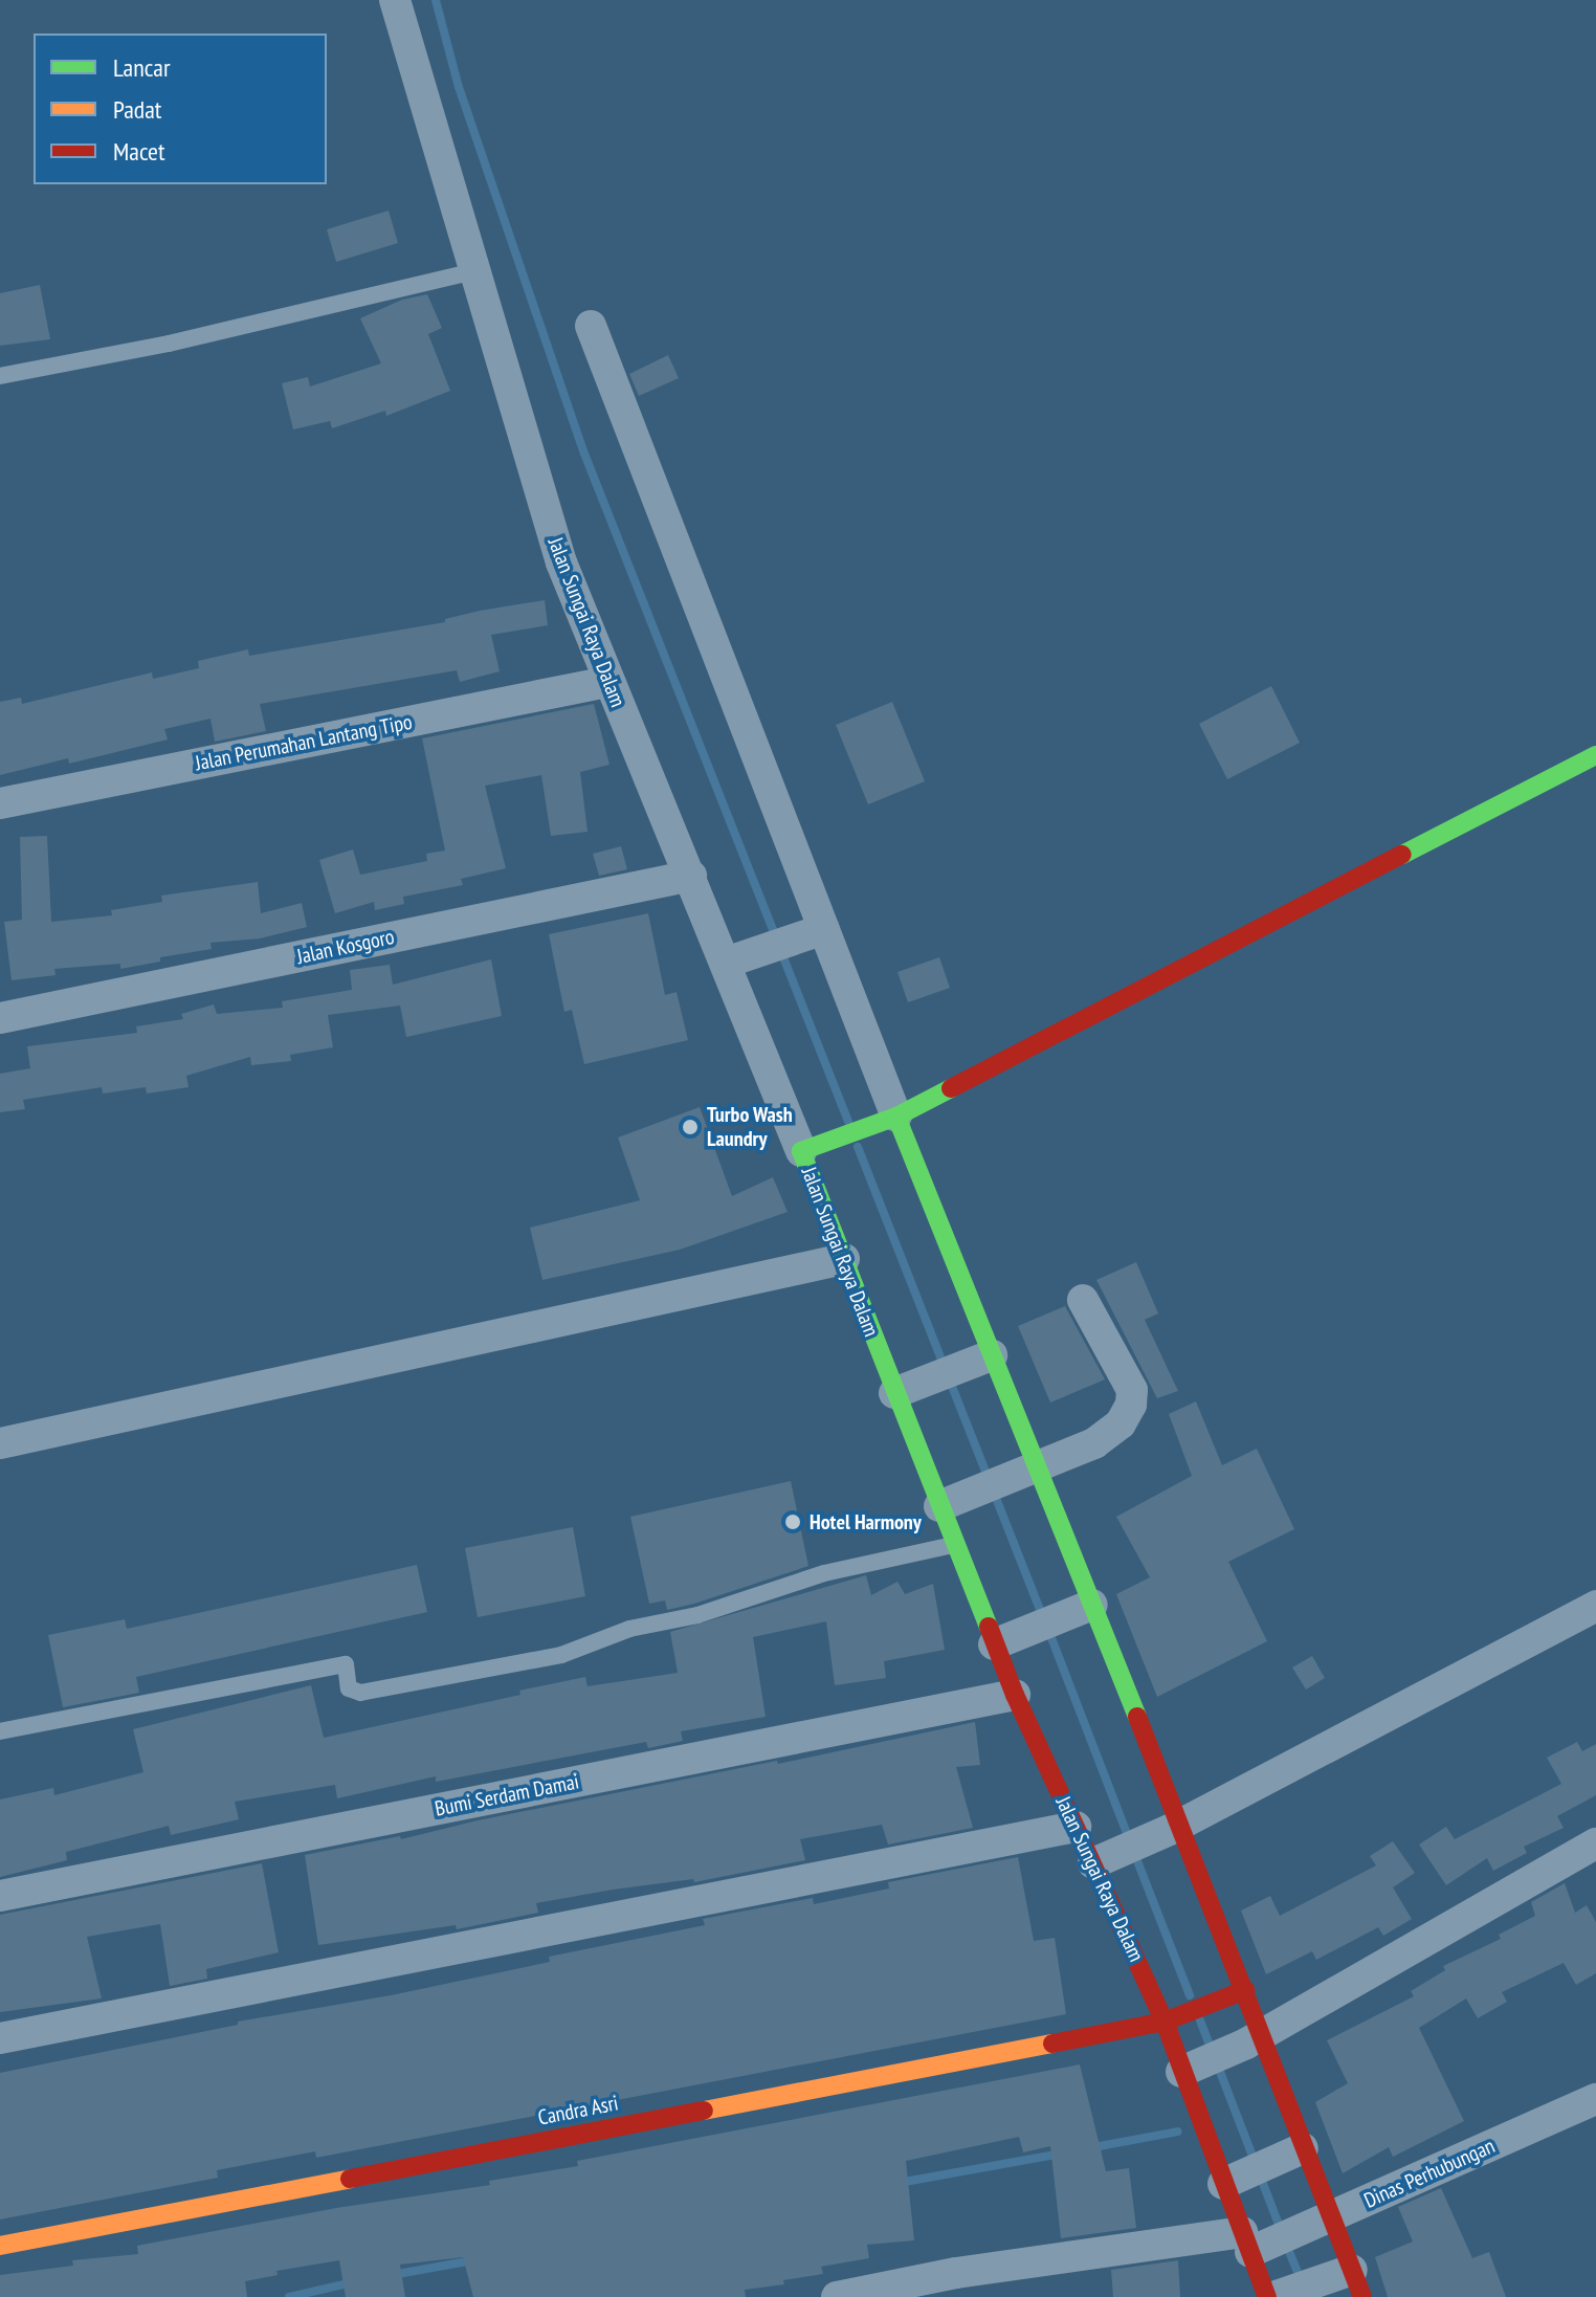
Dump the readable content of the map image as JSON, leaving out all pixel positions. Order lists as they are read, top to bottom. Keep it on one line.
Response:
{"streets":{"street":["Jalan Sungai Raya Dalam","Jalan Perumahan Lantang Tipo","Jalan Kosgoro","Bumi Serdam Damai","Candra Asri","Dinas Perhubungan"]},"crossings":[["Jalan Sungai Raya Dalam","Jalan Perumahan Lantang Tipo"],["Jalan Sungai Raya Dalam","Jalan Kosgoro"],["Jalan Sungai Raya Dalam","Bumi Serdam Damai"],["Jalan Sungai Raya Dalam","Candra Asri"],["Jalan Sungai Raya Dalam","Dinas Perhubungan"]],"places":["Turbo Wash Laundry","Hotel Harmony"],"legend":["Lancar","Padat","Macet"]}
